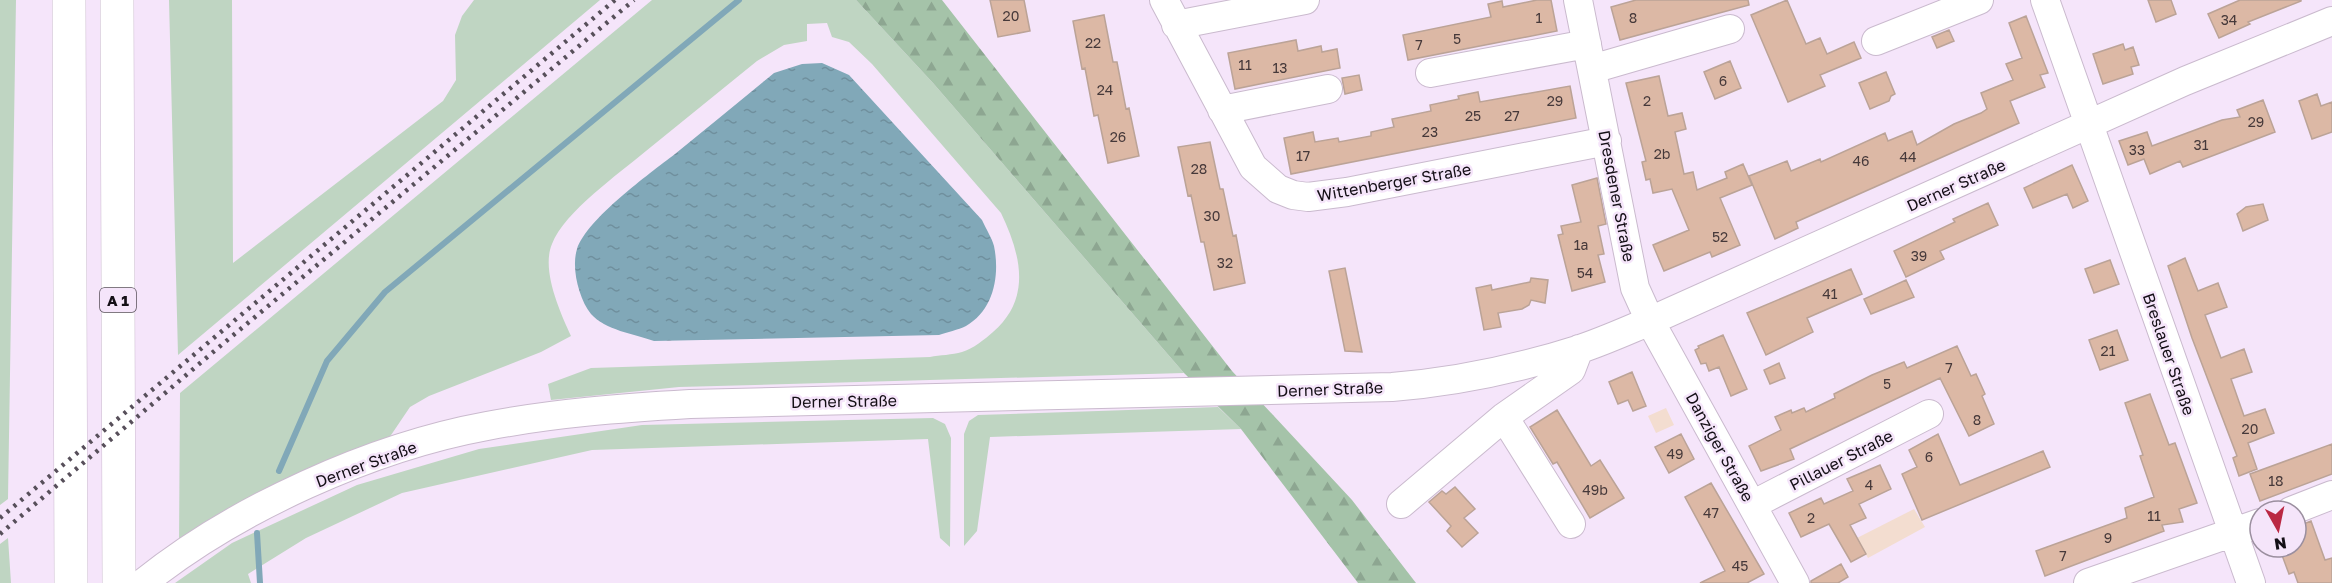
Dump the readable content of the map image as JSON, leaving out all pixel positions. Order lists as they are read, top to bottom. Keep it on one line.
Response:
{"streets":{"highway":["A 1"],"street":["Wittenberger Straße","Derner Straße","Dresdener Straße","Breslauer Straße","Danziger Straße","Pillauer Straße"]},"crossings":[["Wittenberger Straße","Dresdener Straße"],["Derner Straße","Dresdener Straße"],["Derner Straße","Breslauer Straße"],["Derner Straße","Danziger Straße"],["Dresdener Straße","Danziger Straße"],["Danziger Straße","Pillauer Straße"]],"house_numbers":["20","1","8","34","5","22","7","11","13","6","24","29","2","25","27","29","23","26","31","33","2b","17","44","46","28","30","52","1a","39","32","54","41","21","7","5","8","20","49","6","18","4","49b","47","11","2","9","7","45"],"north":"bottom"}
